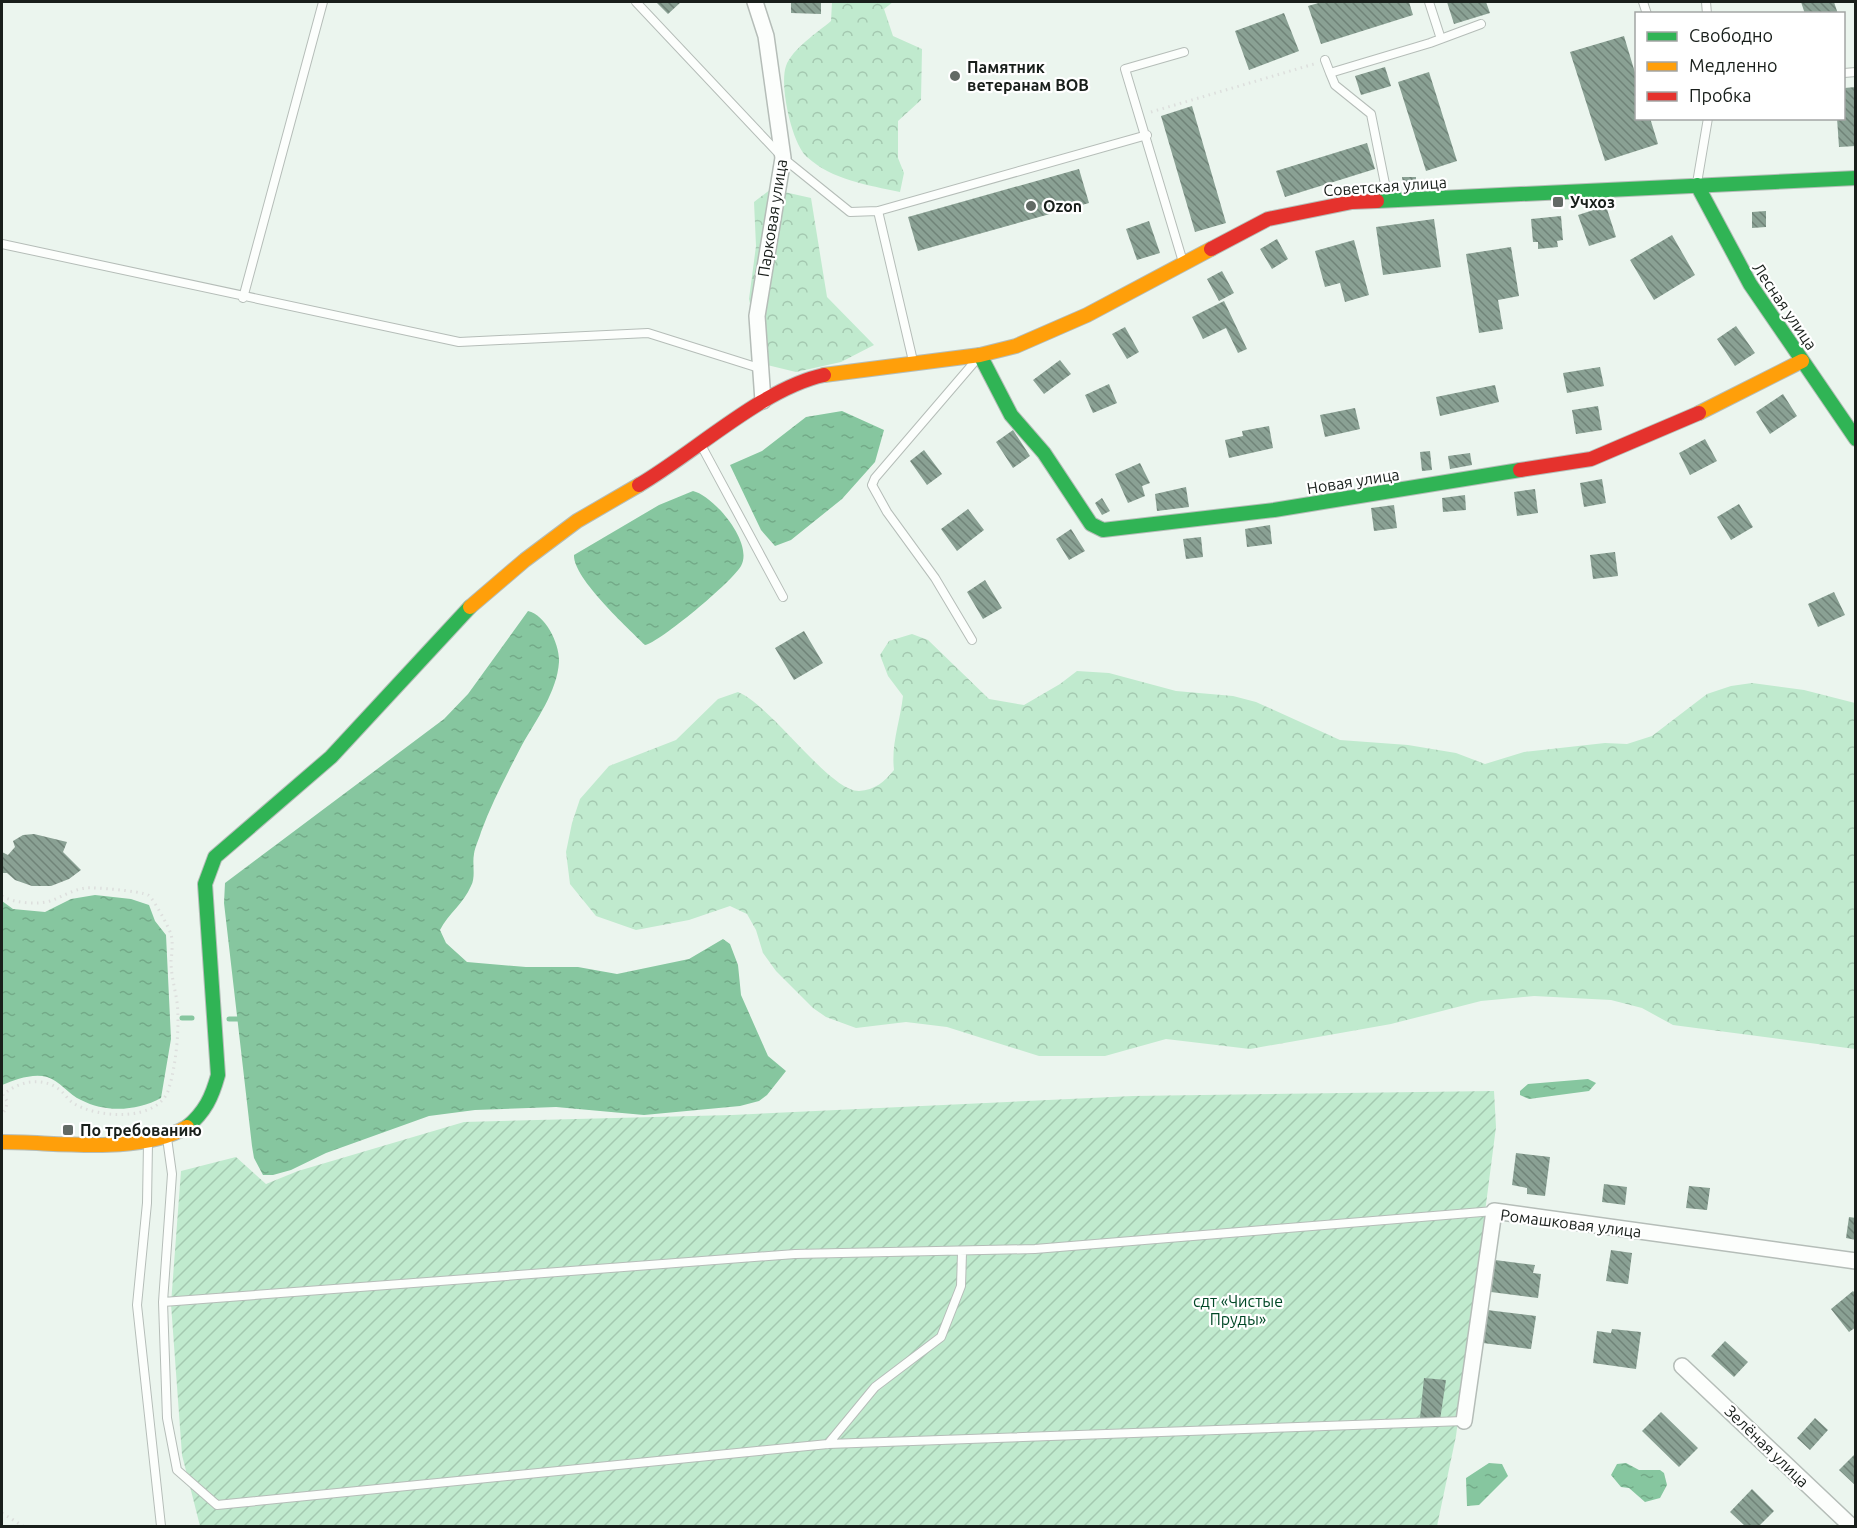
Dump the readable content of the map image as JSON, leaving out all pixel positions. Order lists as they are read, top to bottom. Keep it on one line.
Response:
{"streets":{"main road":["Советская улица","Лесная улица","Новая улица"],"street":["Парковая улица","Ромашковая улица","Зелёная улица"]},"crossings":[["Советская улица","Парковая улица"],["Советская улица","Лесная улица"],["Советская улица","Новая улица"],["Лесная улица","Новая улица"]],"parks":["сдт «Чистые Пруды»"],"places":{"other":["Памятник ветеранам ВОВ","Ozon"],"transit":["Учхоз","По требованию"]},"legend":["Свободно","Медленно","Пробка"]}
